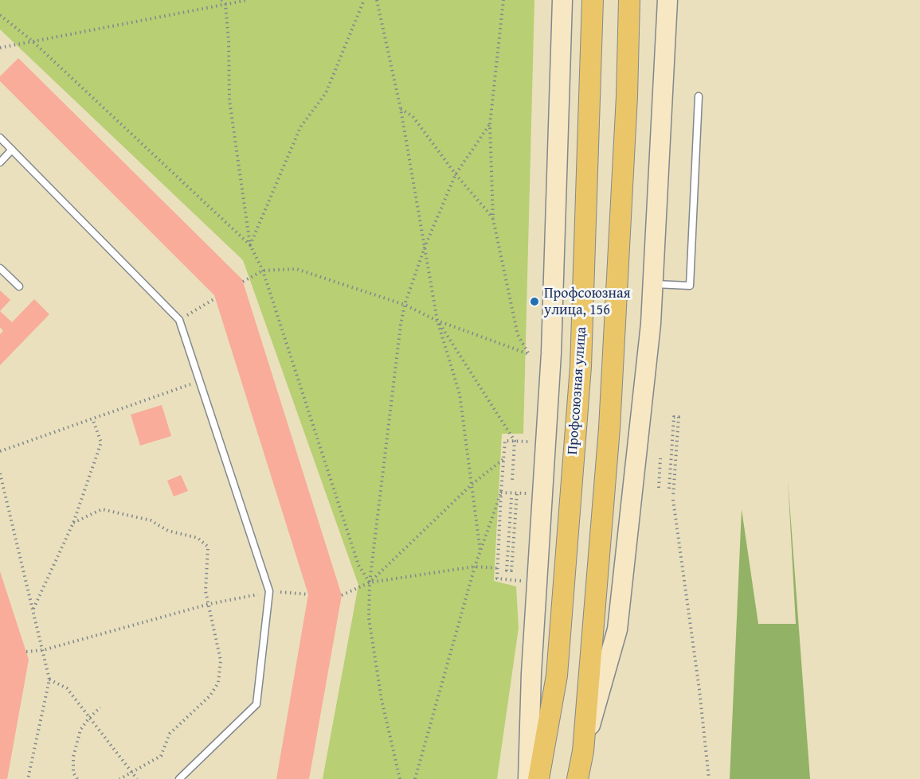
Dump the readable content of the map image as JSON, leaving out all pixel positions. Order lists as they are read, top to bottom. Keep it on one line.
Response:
{"streets":{"main road":["Профсоюзная улица"]},"places":["Профсоюзная улица, 156"]}
